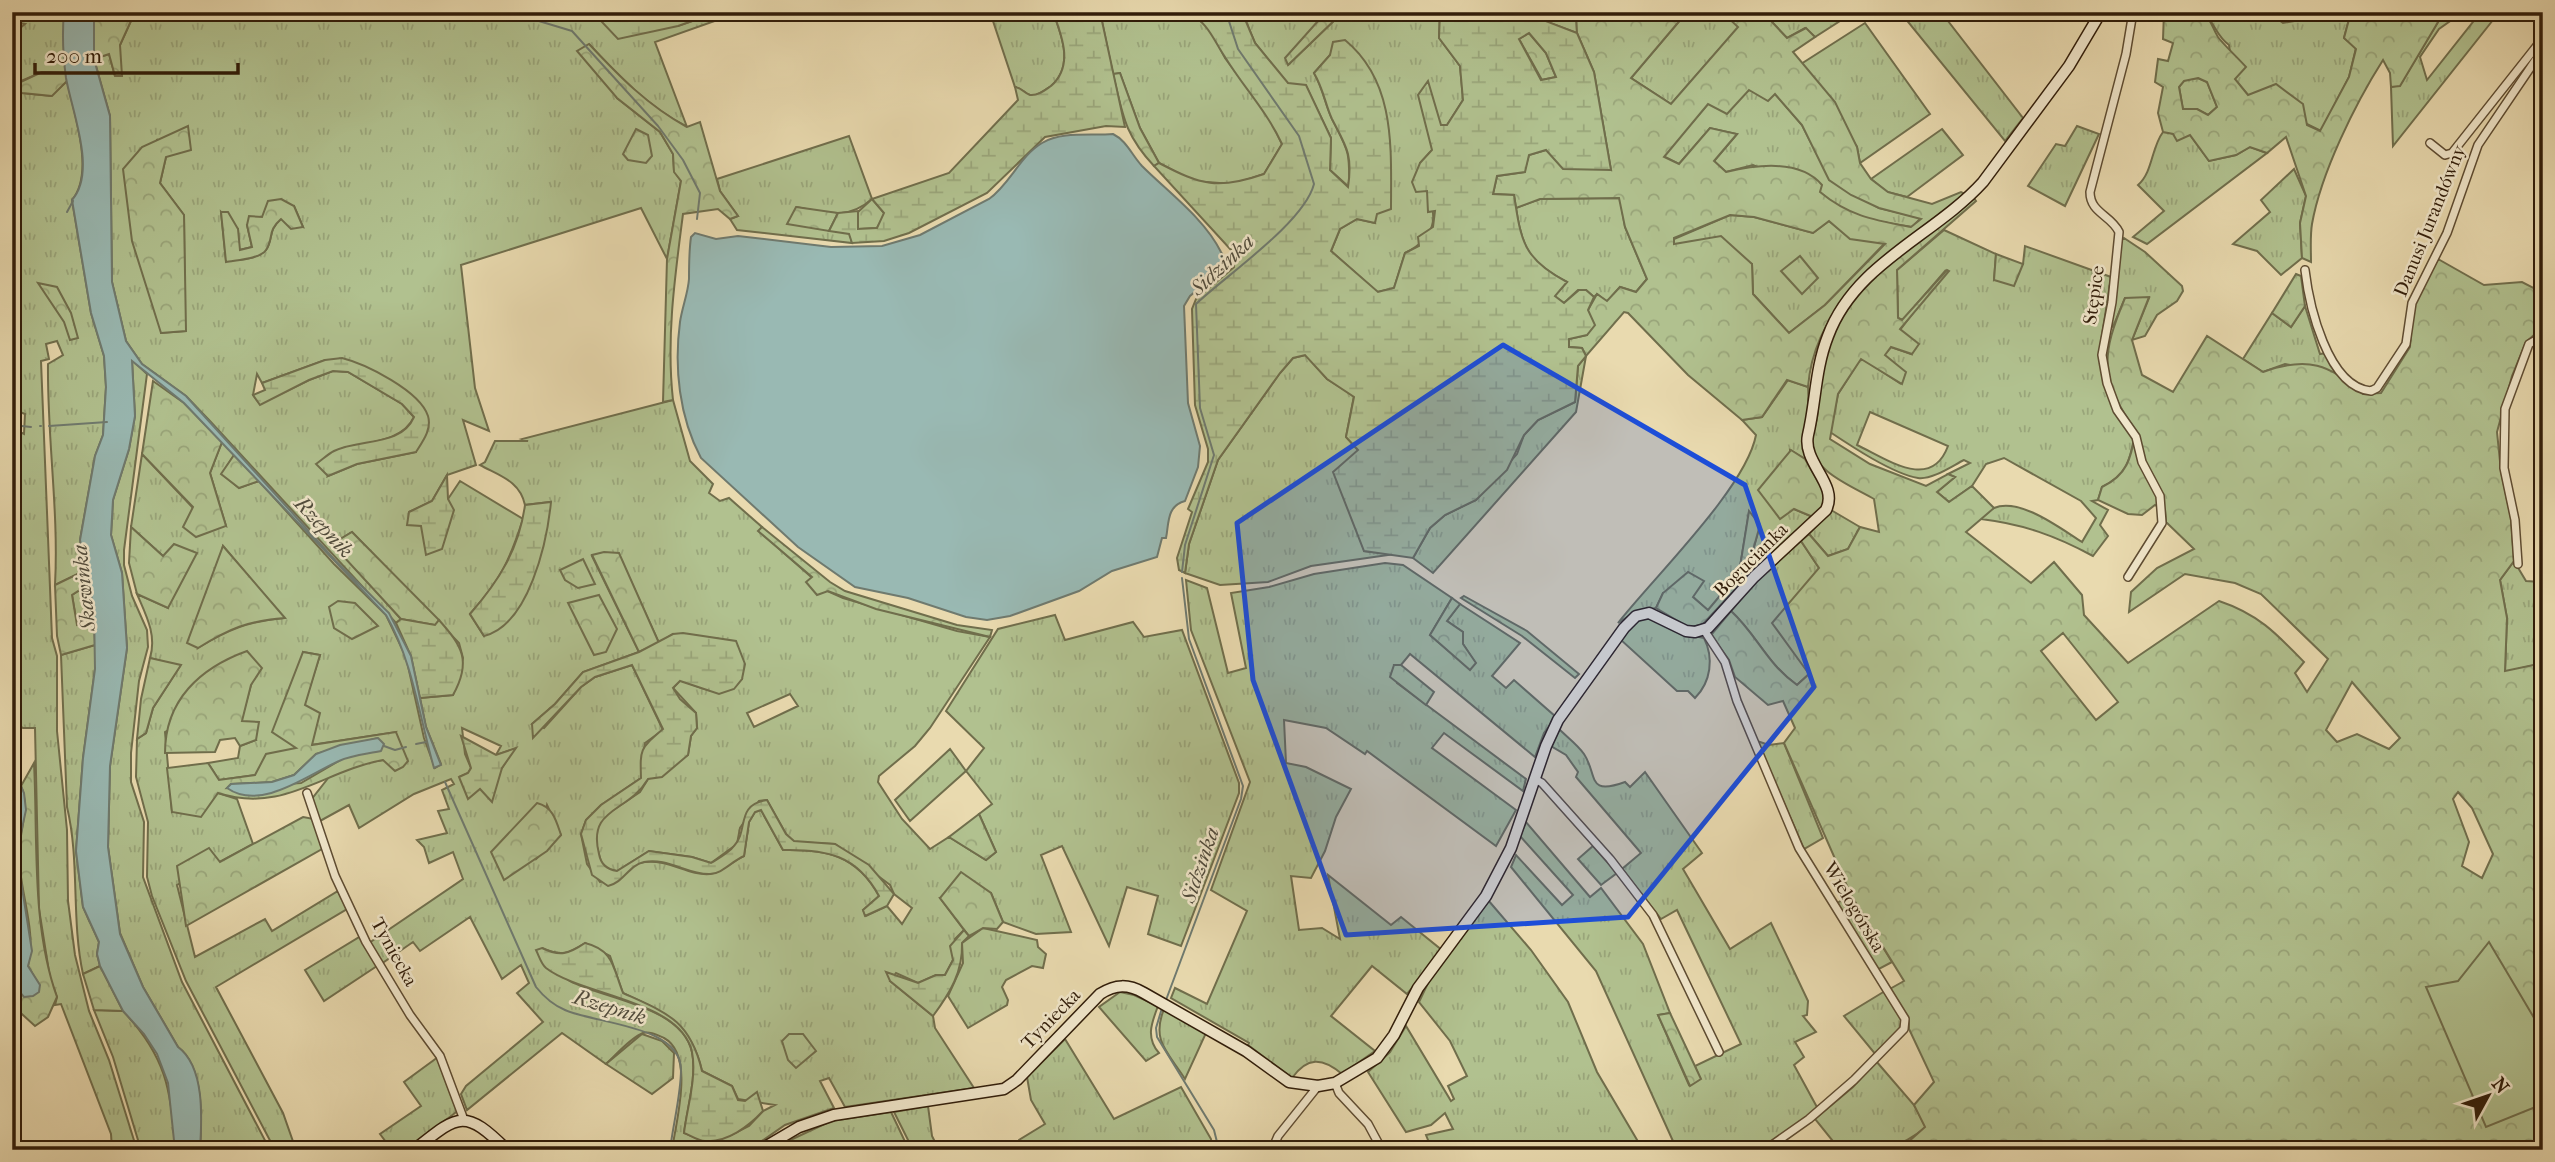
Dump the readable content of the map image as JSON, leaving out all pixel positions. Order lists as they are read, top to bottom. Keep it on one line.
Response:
{"streets":{"street":["Danusi Jurandówny","Stępice","Bogucianka","Wielogórska","Tyniecka"]},"crossings":[["Bogucianka","Wielogórska"]],"water":["Sidzinka","Rzepnik","Skawinka"],"scale_bar":"200 m","north":"top right"}
